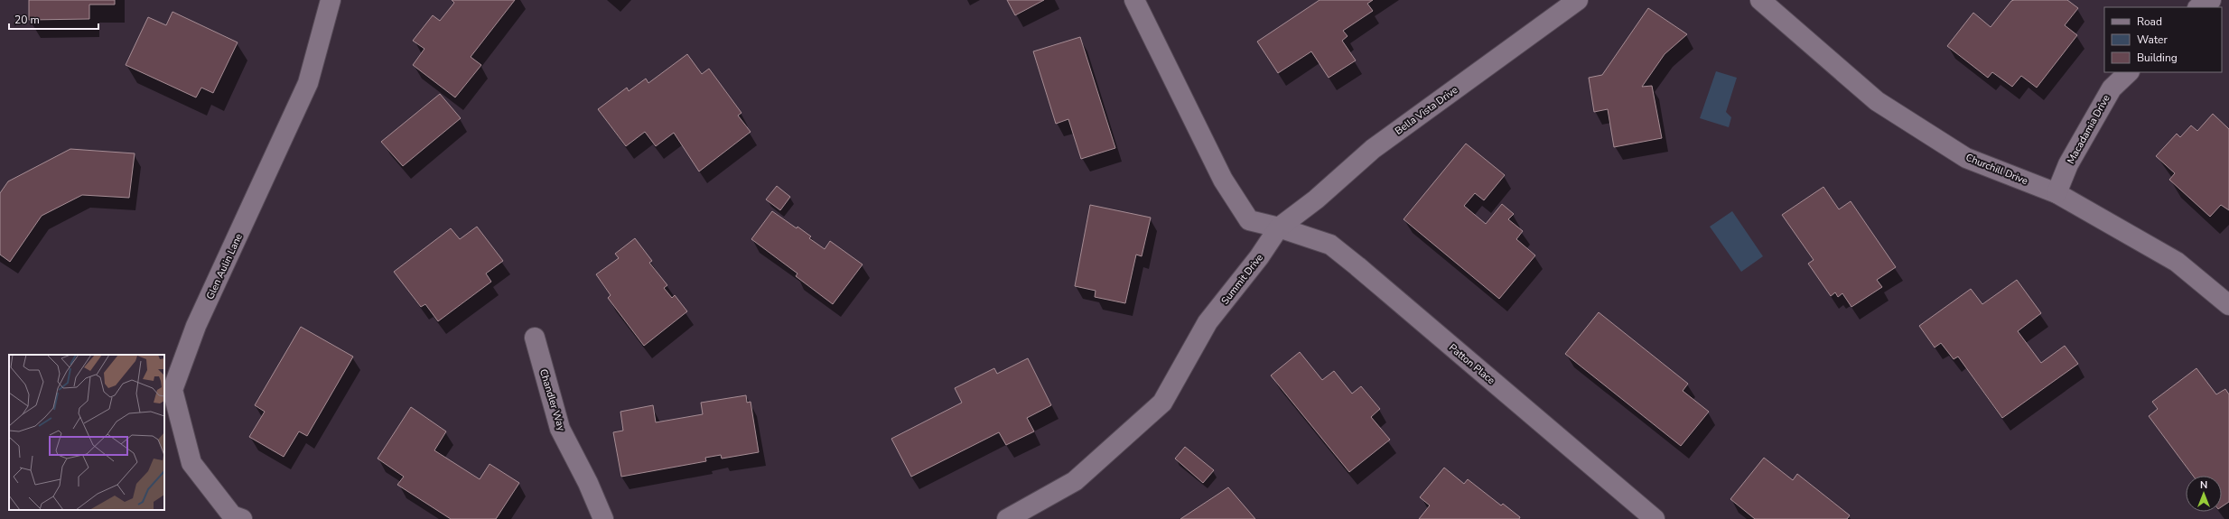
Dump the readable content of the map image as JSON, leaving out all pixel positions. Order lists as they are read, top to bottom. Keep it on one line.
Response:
{"streets":{"street":["Bella Vista Drive","Macadamia Drive","Churchill Drive","Glen Aulin Lane","Summit Drive","Patton Place","Chandler Way"]},"crossings":[["Bella Vista Drive","Summit Drive"],["Bella Vista Drive","Patton Place"],["Macadamia Drive","Churchill Drive"],["Summit Drive","Patton Place"]],"legend":["Road","Water","Building"],"scale_bar":"20 m","north":"top"}
